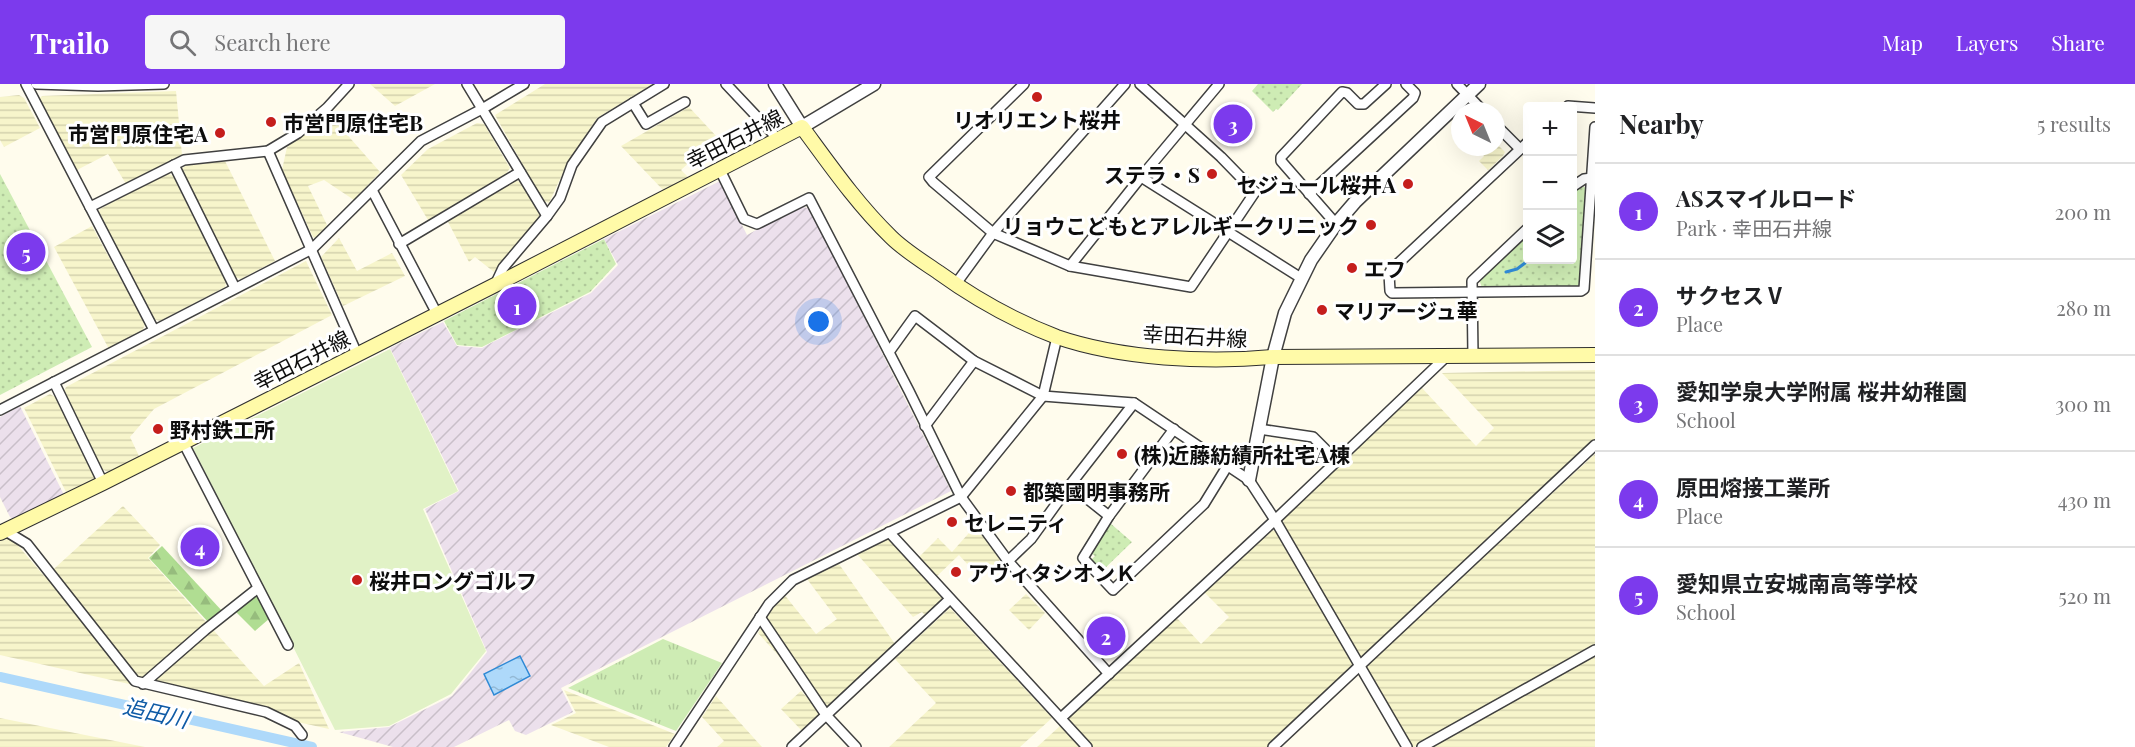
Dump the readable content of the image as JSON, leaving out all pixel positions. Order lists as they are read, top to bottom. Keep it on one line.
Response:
{"streets":{"main road":["幸田石井線"]},"water":["追田川"],"places":["リオリエント桜井","市営門原住宅B","市営門原住宅A","ステラ・S","セジュール桜井A","リョウこどもとアレルギークリニック","エフ","マリアージュ華","野村鉄工所","(株)近藤紡績所社宅A棟","都築國明事務所","セレニティ","アヴィタシオンＫ","桜井ロングゴルフ"],"north":"top left","page":{"header":"Trailo","search":"Search here","nav":["Map","Layers","Share"],"heading":["Nearby","5 results"],"map_buttons":["+","−"],"pins":["3","5","1","4","2"],"list":[{"mark":"1","name":"ASスマイルロード","note":"Park · 幸田石井線","value":"200 m"},{"mark":"2","name":"サクセスⅤ","note":"Place","value":"280 m"},{"mark":"3","name":"愛知学泉大学附属 桜井幼稚園","note":"School","value":"300 m"},{"mark":"4","name":"原田熔接工業所","note":"Place","value":"430 m"},{"mark":"5","name":"愛知県立安城南高等学校","note":"School","value":"520 m"}]}}
